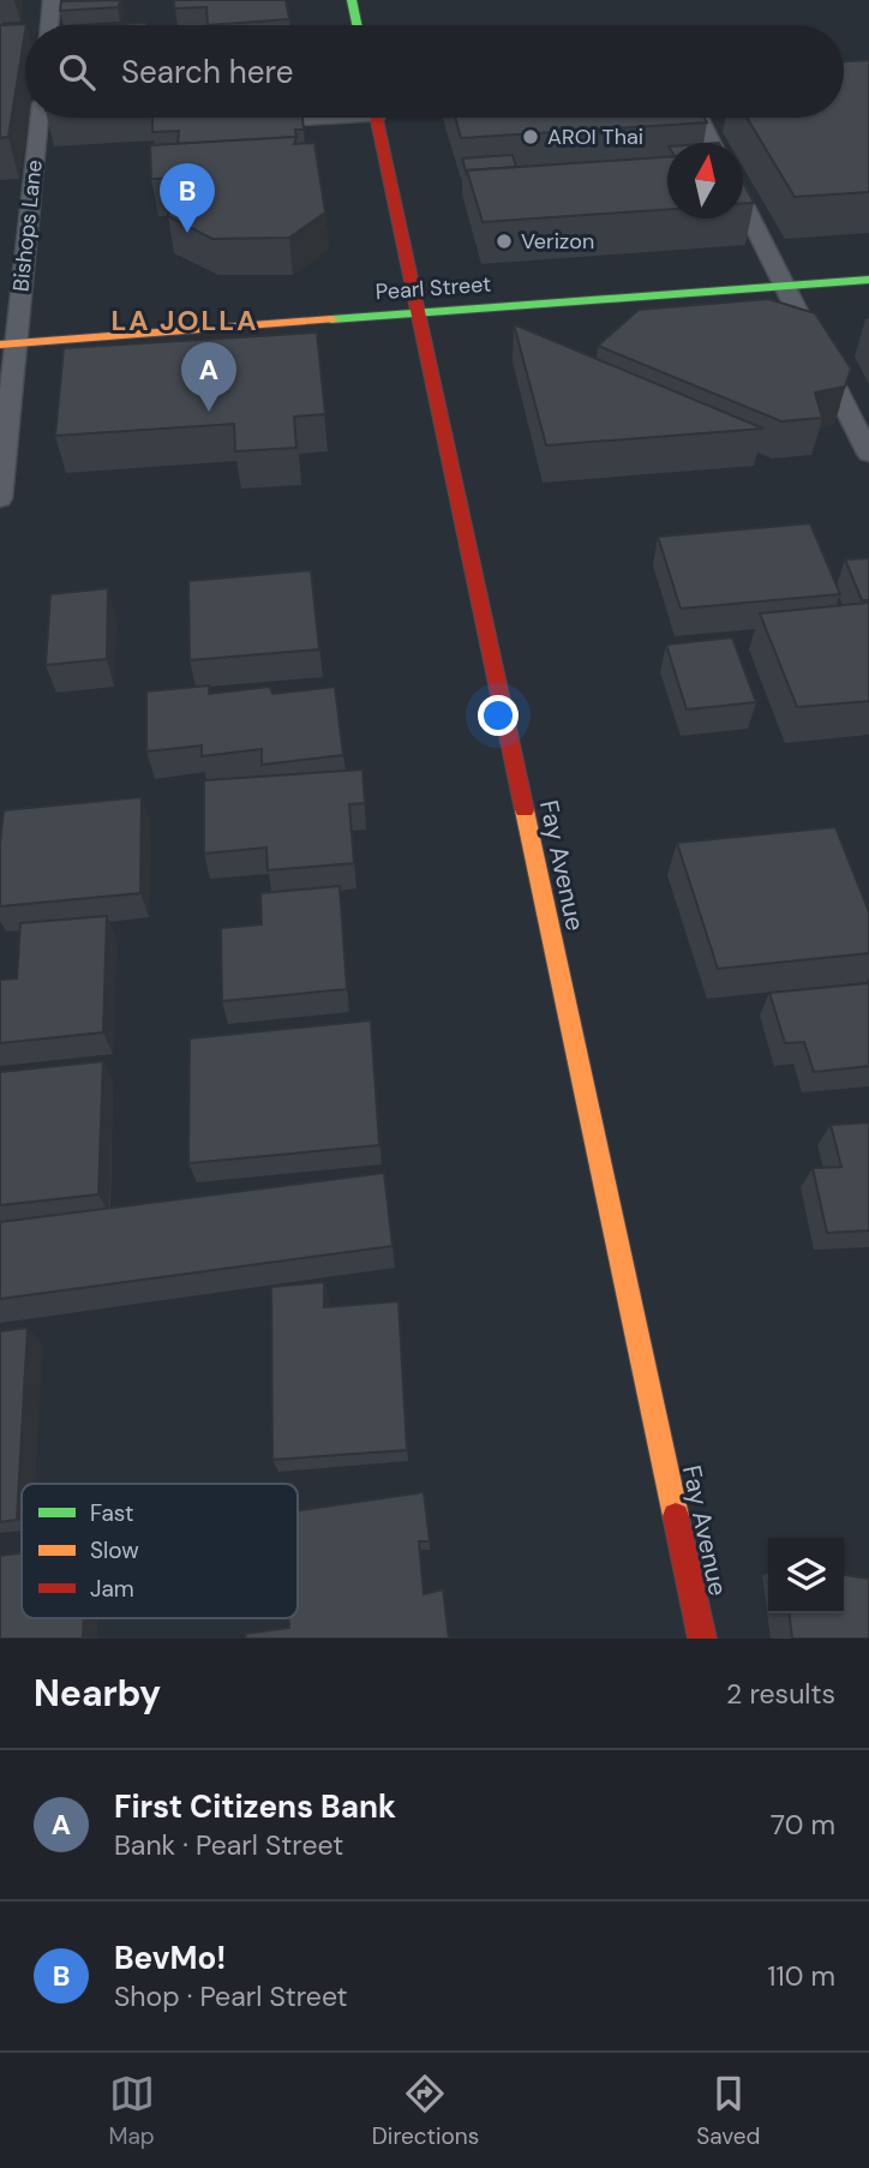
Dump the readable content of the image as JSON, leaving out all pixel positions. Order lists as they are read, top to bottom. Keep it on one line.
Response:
{"streets":{"street":["Pearl Street","Fay Avenue"],"lane":["Bishops Lane"]},"crossings":[["Bishops Lane","Pearl Street"],["Pearl Street","Fay Avenue"]],"districts":["LA JOLLA"],"places":["AROI Thai","Verizon"],"legend":["Fast","Slow","Jam"],"north":"top","page":{"search":"Search here","pins":["B","A"],"heading":["Nearby","2 results"],"list":[{"mark":"A","name":"First Citizens Bank","note":"Bank · Pearl Street","value":"70 m"},{"mark":"B","name":"BevMo!","note":"Shop · Pearl Street","value":"110 m"}],"nav":["Map","Directions","Saved"]}}
